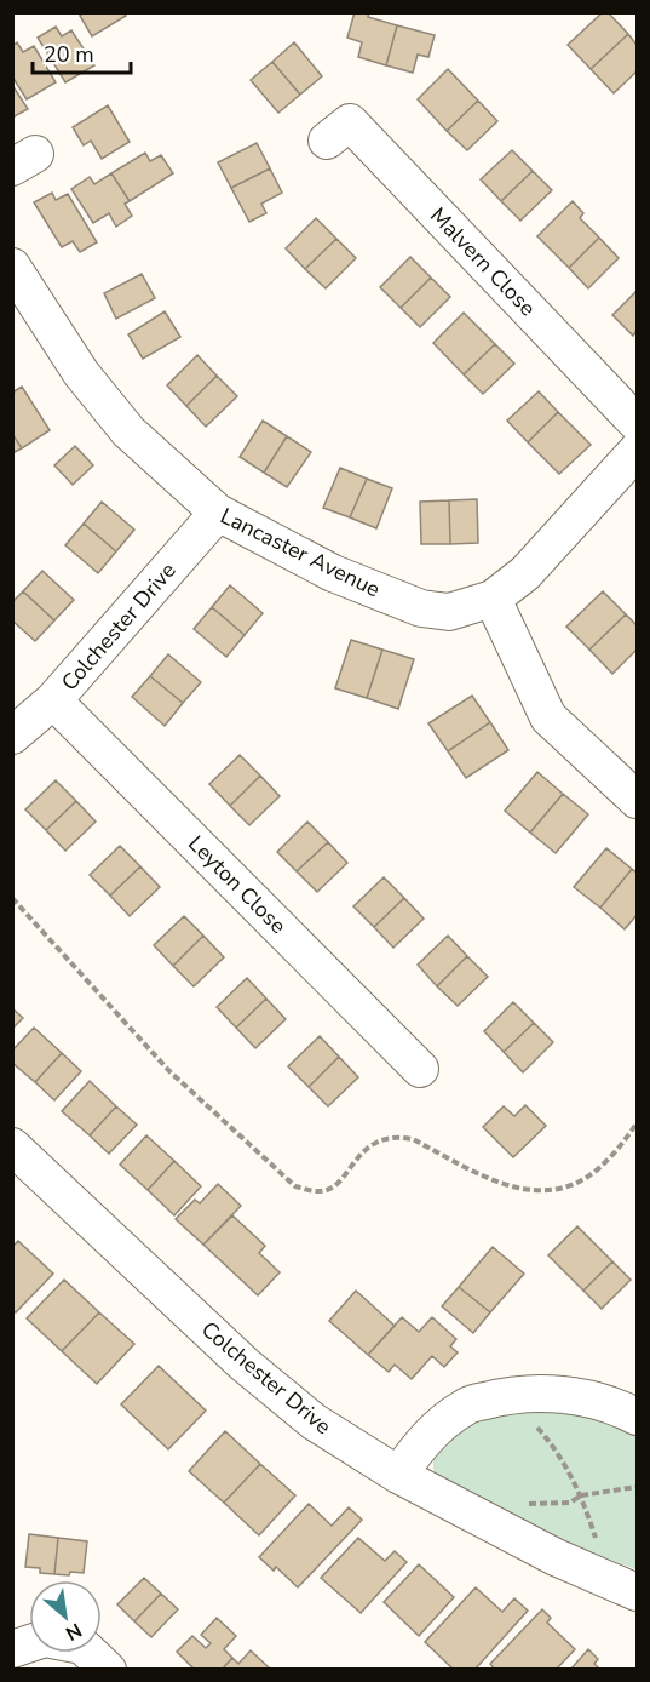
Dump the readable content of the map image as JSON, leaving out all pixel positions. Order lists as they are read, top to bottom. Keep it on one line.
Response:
{"streets":{"street":["Malvern Close","Lancaster Avenue","Colchester Drive","Leyton Close"]},"crossings":[["Lancaster Avenue","Colchester Drive"],["Colchester Drive","Leyton Close"]],"scale_bar":"20 m","north":"bottom right"}
